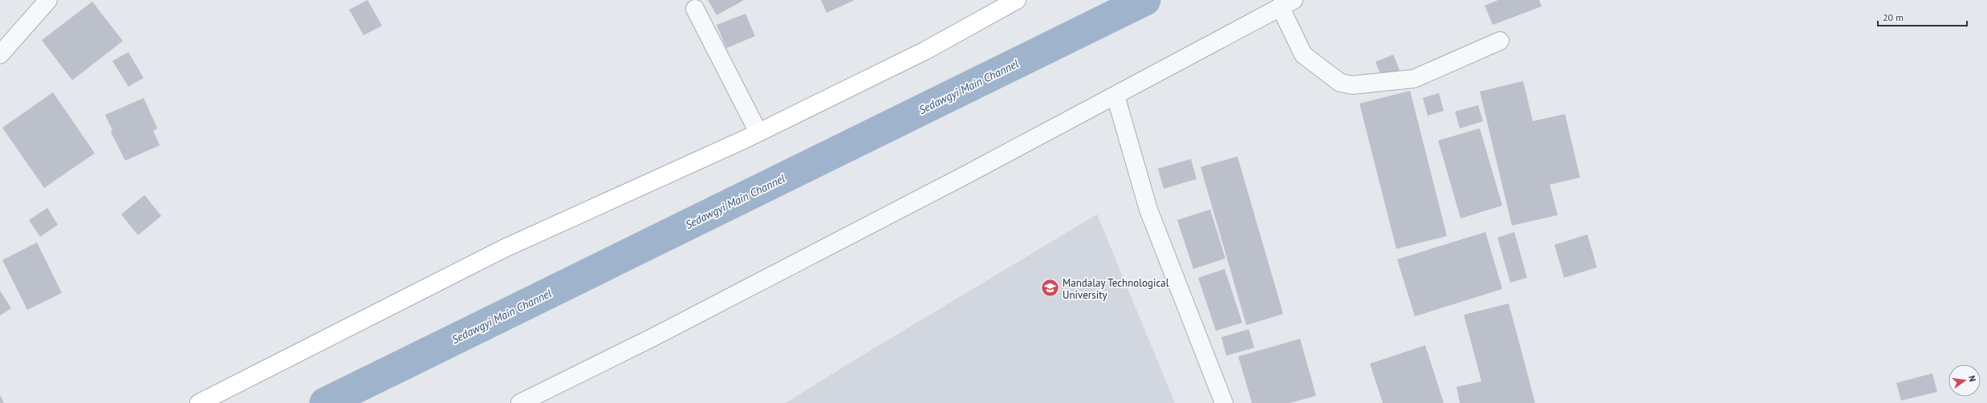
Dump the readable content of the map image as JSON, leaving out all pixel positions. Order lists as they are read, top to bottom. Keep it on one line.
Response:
{"water":["Sedawgyi Main Channel"],"places":{"school or university":["Mandalay Technological University"]},"scale_bar":"20 m","north":"right"}
